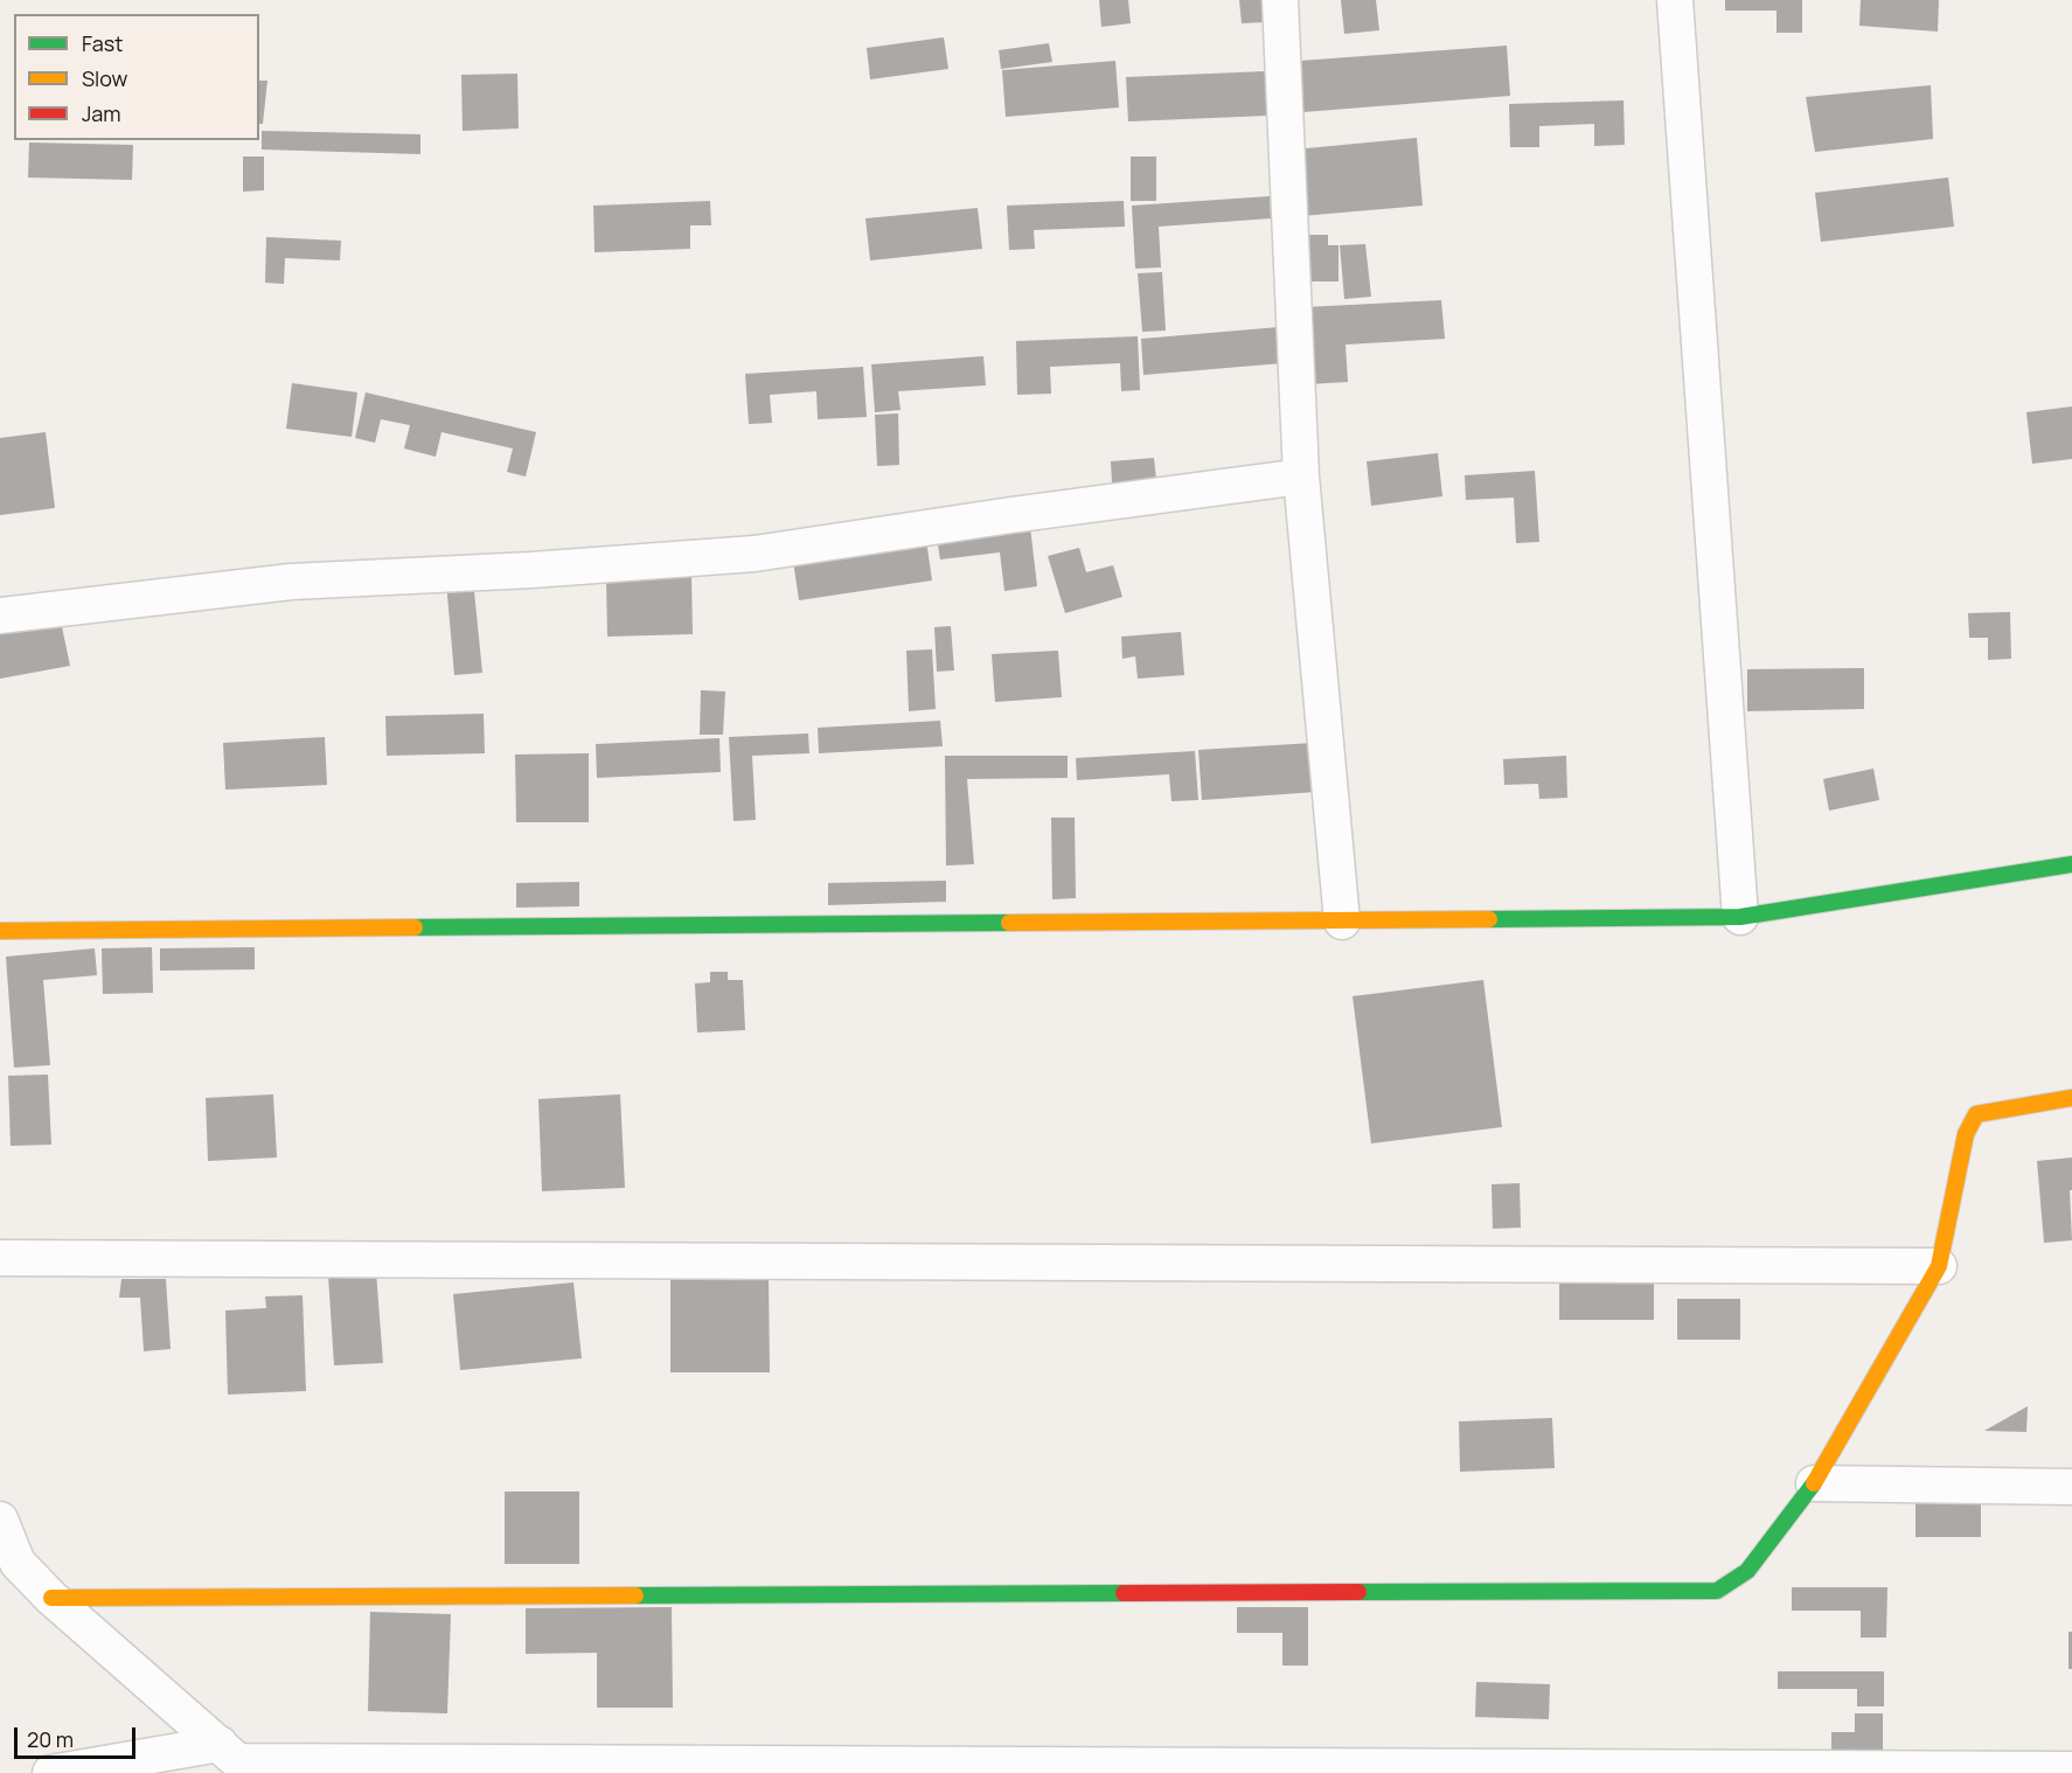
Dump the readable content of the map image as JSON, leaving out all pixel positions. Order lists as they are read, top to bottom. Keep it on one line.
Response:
{"legend":["Fast","Slow","Jam"],"scale_bar":"20 m"}
